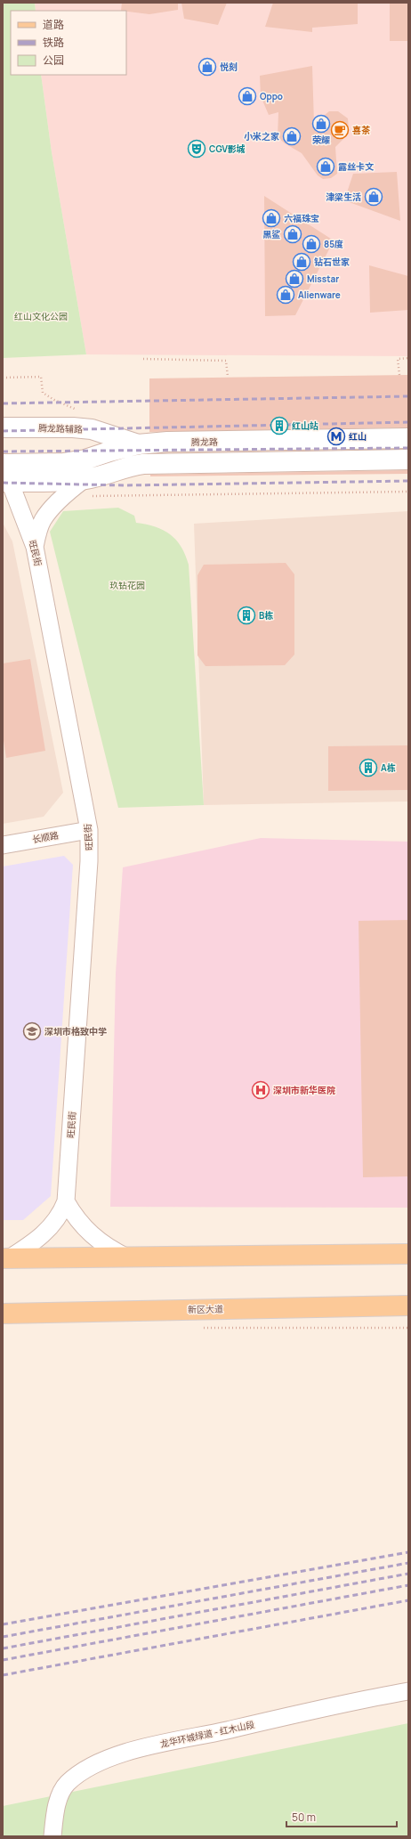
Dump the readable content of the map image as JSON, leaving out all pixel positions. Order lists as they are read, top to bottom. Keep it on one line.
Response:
{"streets":{"main road":["腾龙路辅路","腾龙路","新区大道"],"street":["旺民街","长顺路","龙华环城绿道 - 红木山段"]},"crossings":[["腾龙路辅路","腾龙路"],["旺民街","长顺路"]],"parks":["红山文化公园","玖钻花园"],"places":{"shop":["悦刻","Oppo","荣耀","小米之家","露丝卡文","津梁生活","六福珠宝","黑鲨","85度","钻石世家","Misstar","Alienware"],"cafe":["喜茶"],"theatre":["CGV影城"],"building":["红山站","B栋","A栋"],"metro station":["红山"],"school or university":["深圳市格致中学"],"hospital":["深圳市新华医院"]},"legend":["道路","铁路","公园"],"scale_bar":"50 m"}
